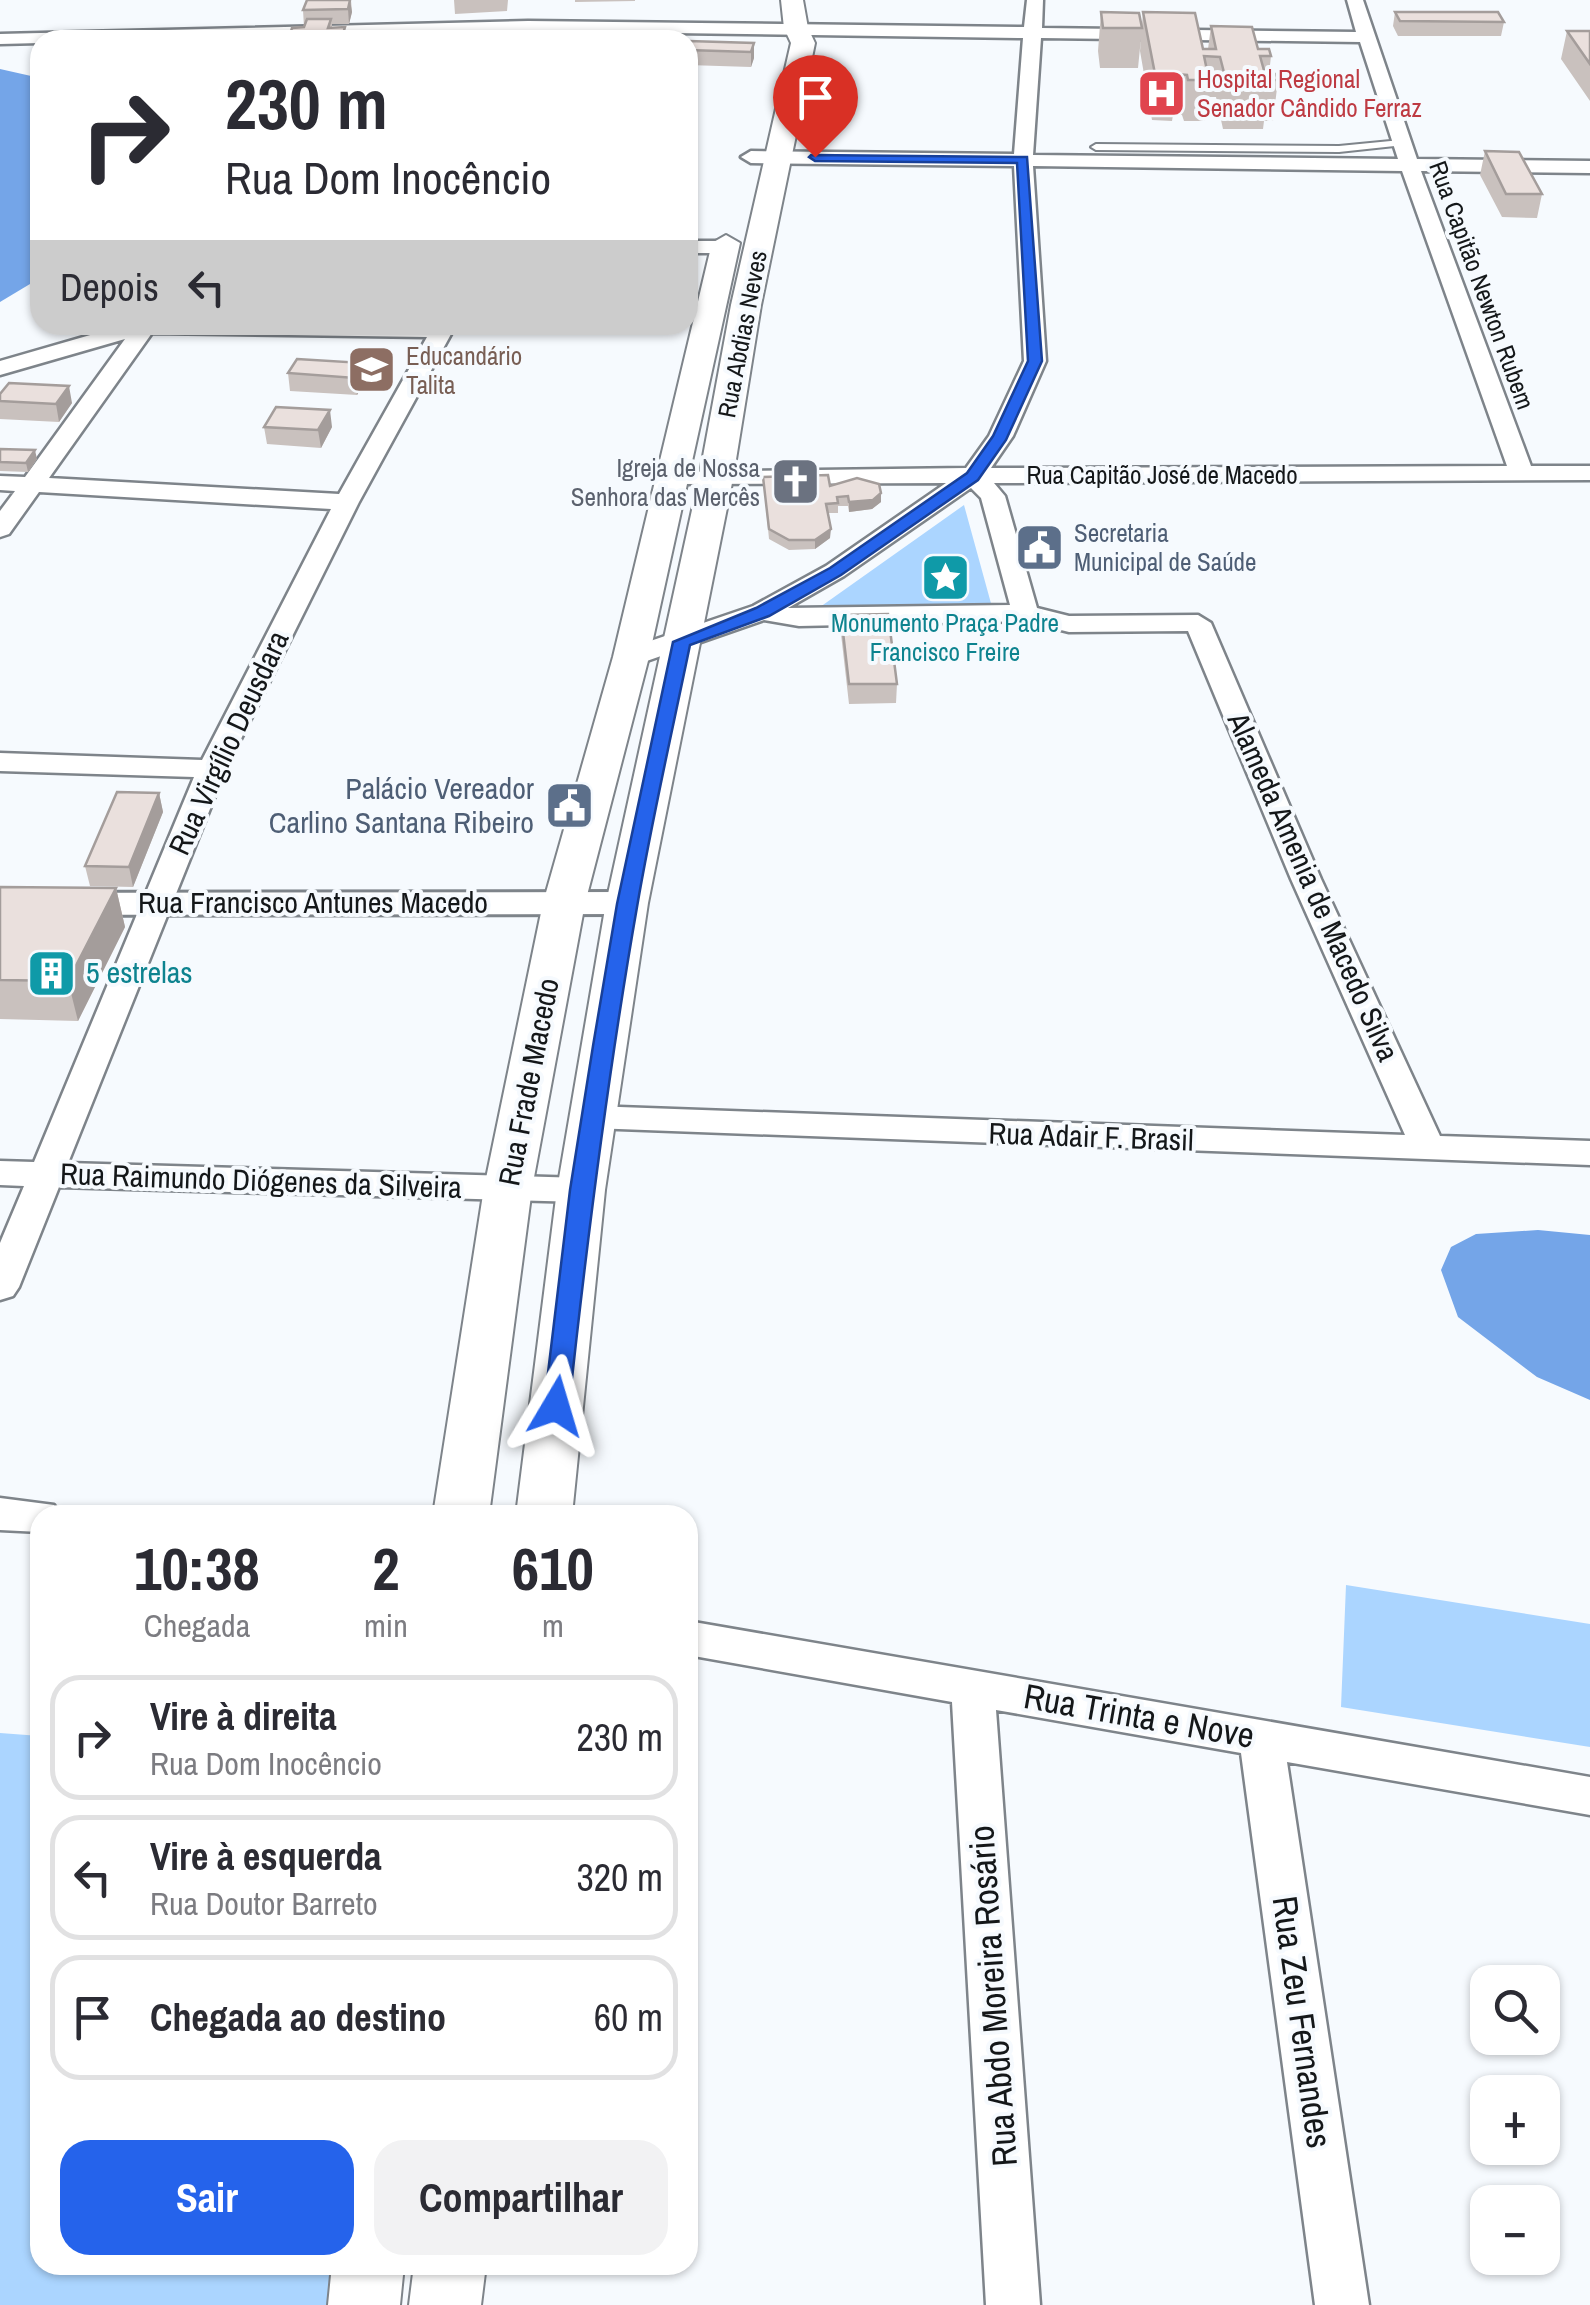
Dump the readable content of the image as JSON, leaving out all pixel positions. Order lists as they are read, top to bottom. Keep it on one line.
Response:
{"streets":{"main road":["Rua Abdias Neves","Rua Frade Macedo"],"street":["Rua Capitão Newton Rubem","Rua Capitão José de Macedo","Rua Virgílio Deusdara","Alameda Amenia de Macedo Silva","Rua Francisco Antunes Macedo","Rua Adair F. Brasil","Rua Raimundo Diógenes da Silveira","Rua Trinta e Nove","Rua Abdo Moreira Rosário","Rua Zeu Fernandes"]},"crossings":[["Rua Capitão Newton Rubem","Rua Capitão José de Macedo"],["Rua Abdias Neves","Rua Capitão José de Macedo"],["Rua Abdias Neves","Rua Frade Macedo"],["Rua Virgílio Deusdara","Rua Francisco Antunes Macedo"],["Rua Virgílio Deusdara","Rua Raimundo Diógenes da Silveira"],["Alameda Amenia de Macedo Silva","Rua Adair F. Brasil"],["Rua Francisco Antunes Macedo","Rua Frade Macedo"],["Rua Frade Macedo","Rua Raimundo Diógenes da Silveira"],["Rua Trinta e Nove","Rua Abdo Moreira Rosário"],["Rua Trinta e Nove","Rua Zeu Fernandes"]],"places":{"hospital":["Hospital Regional Senador Cândido Ferraz"],"school or university":["Educandário Talita"],"church":["Igreja de Nossa Senhora das Mercês"],"public building":["Secretaria Municipal de Saúde","Palácio Vereador Carlino Santana Ribeiro"],"place":["Monumento Praça Padre Francisco Freire"],"building":["5 estrelas"]},"page":{"turn":["230 m","Rua Dom Inocêncio"],"then":"Depois","eta":["10:38","Chegada","2","min","610","m"],"list":[{"name":"Vire à direita","note":"Rua Dom Inocêncio","value":"230 m"},{"name":"Vire à esquerda","note":"Rua Doutor Barreto","value":"320 m"},{"name":"Chegada ao destino","value":"60 m"}],"map_buttons":["+","−"],"buttons":["Sair","Compartilhar"]}}
